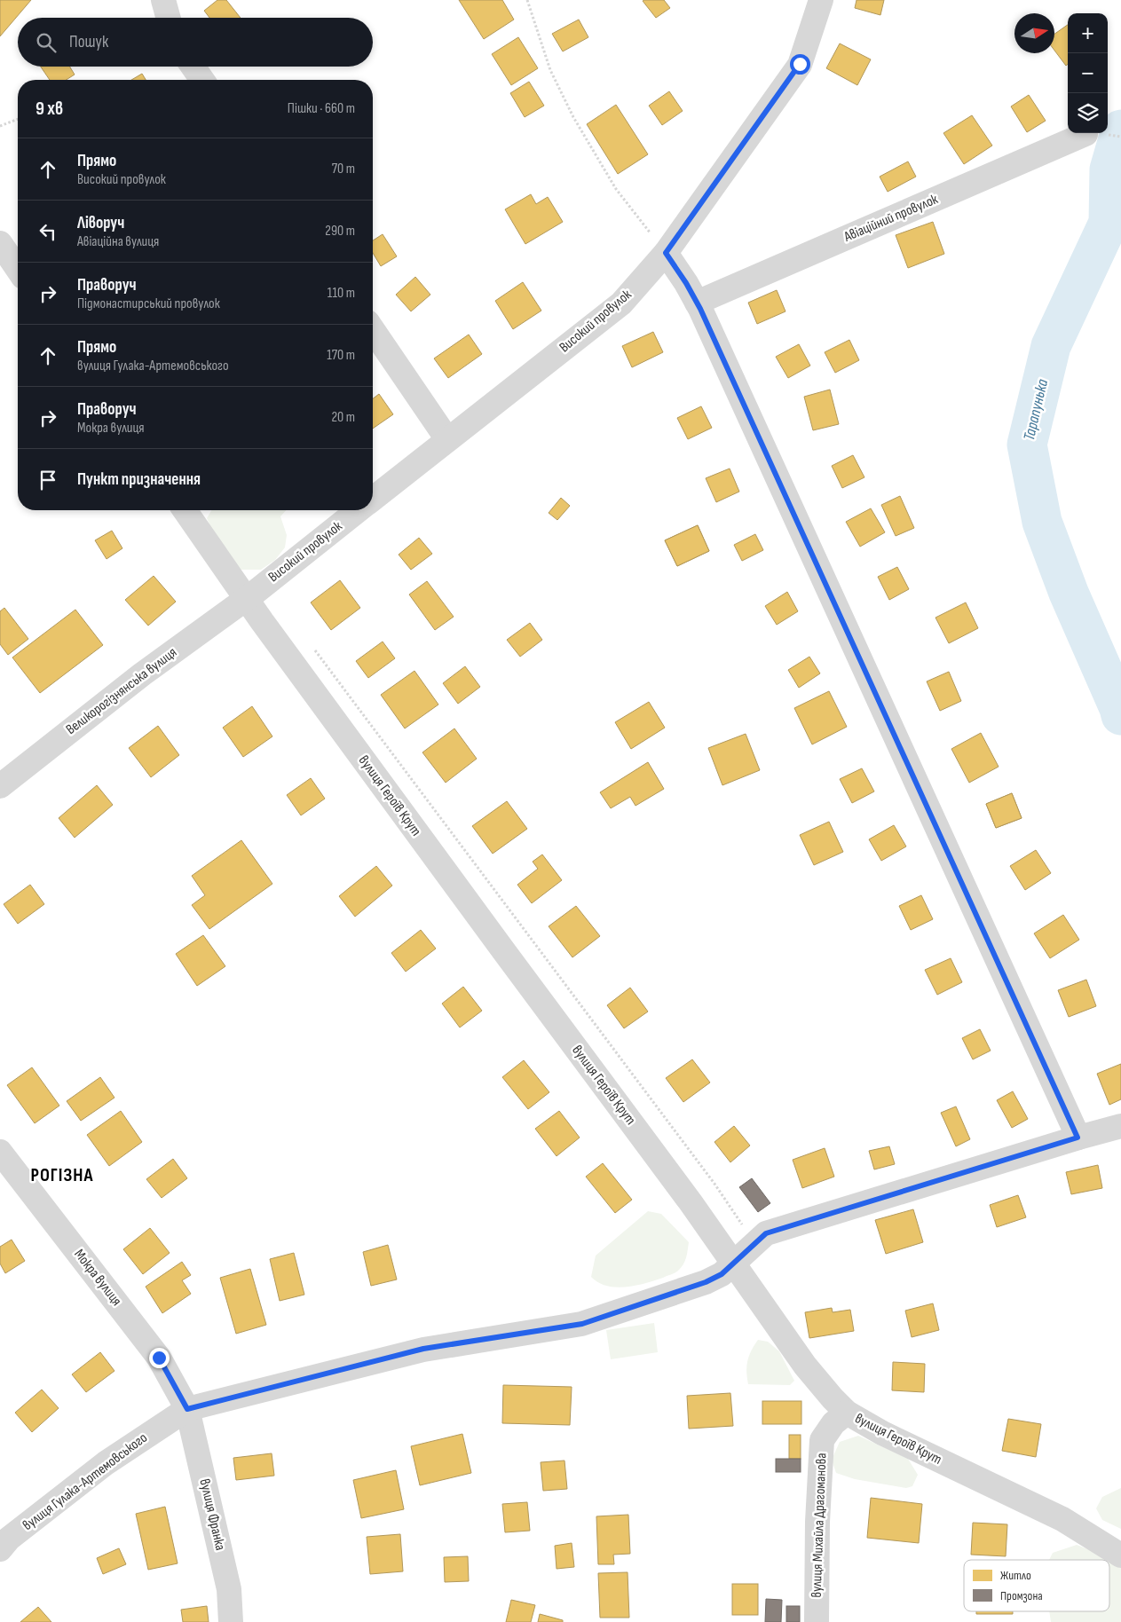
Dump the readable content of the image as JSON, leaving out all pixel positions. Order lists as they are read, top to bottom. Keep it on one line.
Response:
{"streets":{"street":["Авіаційний провулок","Високий провулок","Великорогізнянська вулиця","вулиця Героїв Крут","Мокра вулиця","вулиця Гулака-Артемовського","вулиця Франка","вулиця Михайла Драгоманова"]},"crossings":[["Високий провулок","Великорогізнянська вулиця"],["Високий провулок","вулиця Героїв Крут"],["Великорогізнянська вулиця","вулиця Героїв Крут"],["вулиця Героїв Крут","вулиця Гулака-Артемовського"],["вулиця Героїв Крут","вулиця Михайла Драгоманова"],["Мокра вулиця","вулиця Гулака-Артемовського"],["Мокра вулиця","вулиця Франка"],["вулиця Гулака-Артемовського","вулиця Франка"]],"districts":["РОГІЗНА"],"water":["Тарапунька"],"legend":["Житло","Промзона"],"north":"right","page":{"map_buttons":["+","−"],"search":"Пошук","heading":["9 хв","Пішки · 660 m"],"list":[["Прямо","Високий провулок","70 m"],["Ліворуч","Авіаційна вулиця","290 m"],["Праворуч","Підмонастирський провулок","110 m"],["Прямо","вулиця Гулака-Артемовського","170 m"],["Праворуч","Мокра вулиця","20 m"],"Пункт призначення"]}}
